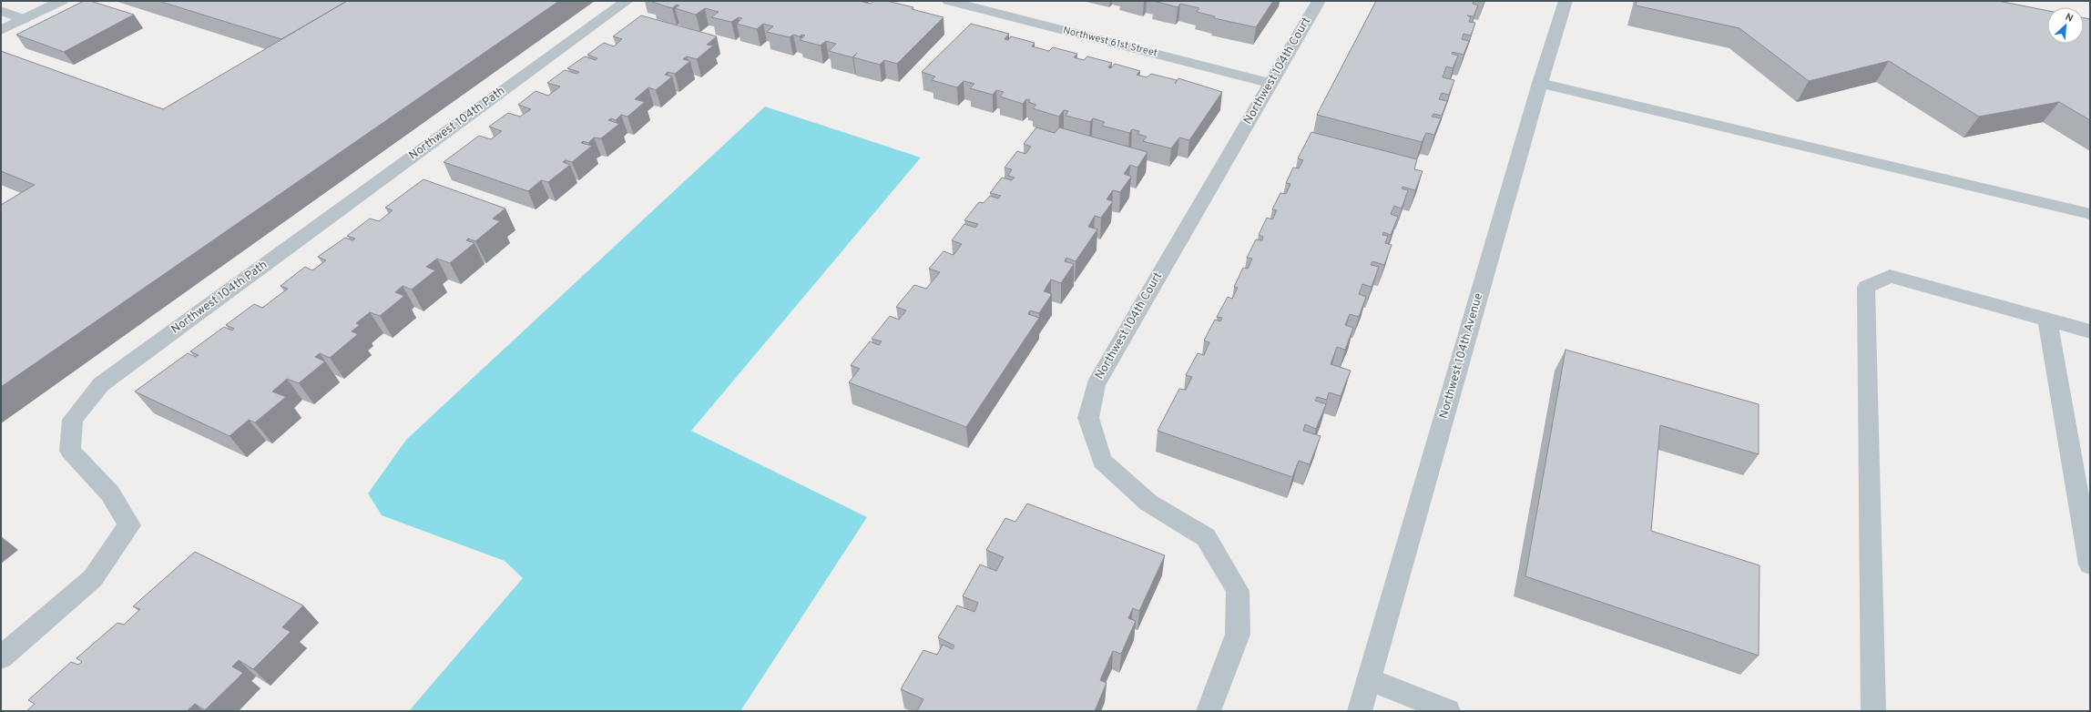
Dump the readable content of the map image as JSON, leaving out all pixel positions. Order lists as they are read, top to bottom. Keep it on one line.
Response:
{"streets":{"street":["Northwest 61st Street","Northwest 104th Court","Northwest 104th Path","Northwest 104th Avenue"]},"crossings":[["Northwest 61st Street","Northwest 104th Court"]],"north":"top right"}
